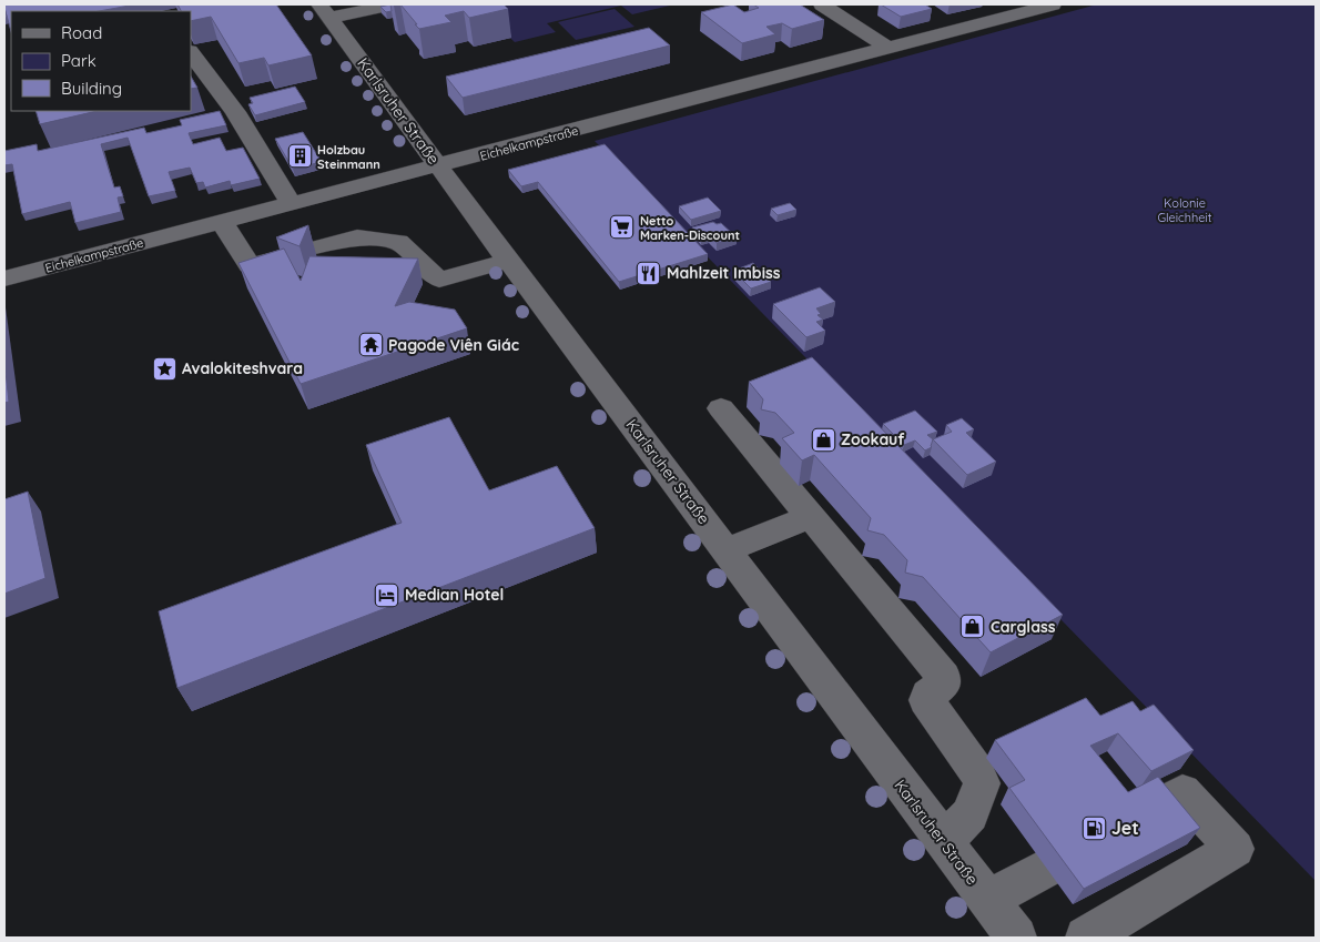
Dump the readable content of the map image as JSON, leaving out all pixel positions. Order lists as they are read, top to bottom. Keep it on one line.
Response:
{"streets":{"street":["Karlsruher Straße","Eichelkampstraße"]},"crossings":[["Karlsruher Straße","Eichelkampstraße"]],"parks":["Kolonie Gleichheit"],"places":{"building":["Holzbau Steinmann"],"supermarket":["Netto Marken-Discount"],"restaurant":["Mahlzeit Imbiss"],"temple":["Pagode Viên Giác"],"place":["Avalokiteshvara"],"shop":["Zookauf","Carglass"],"hotel":["Median Hotel"],"fuel station":["Jet"]},"legend":["Road","Park","Building"]}
